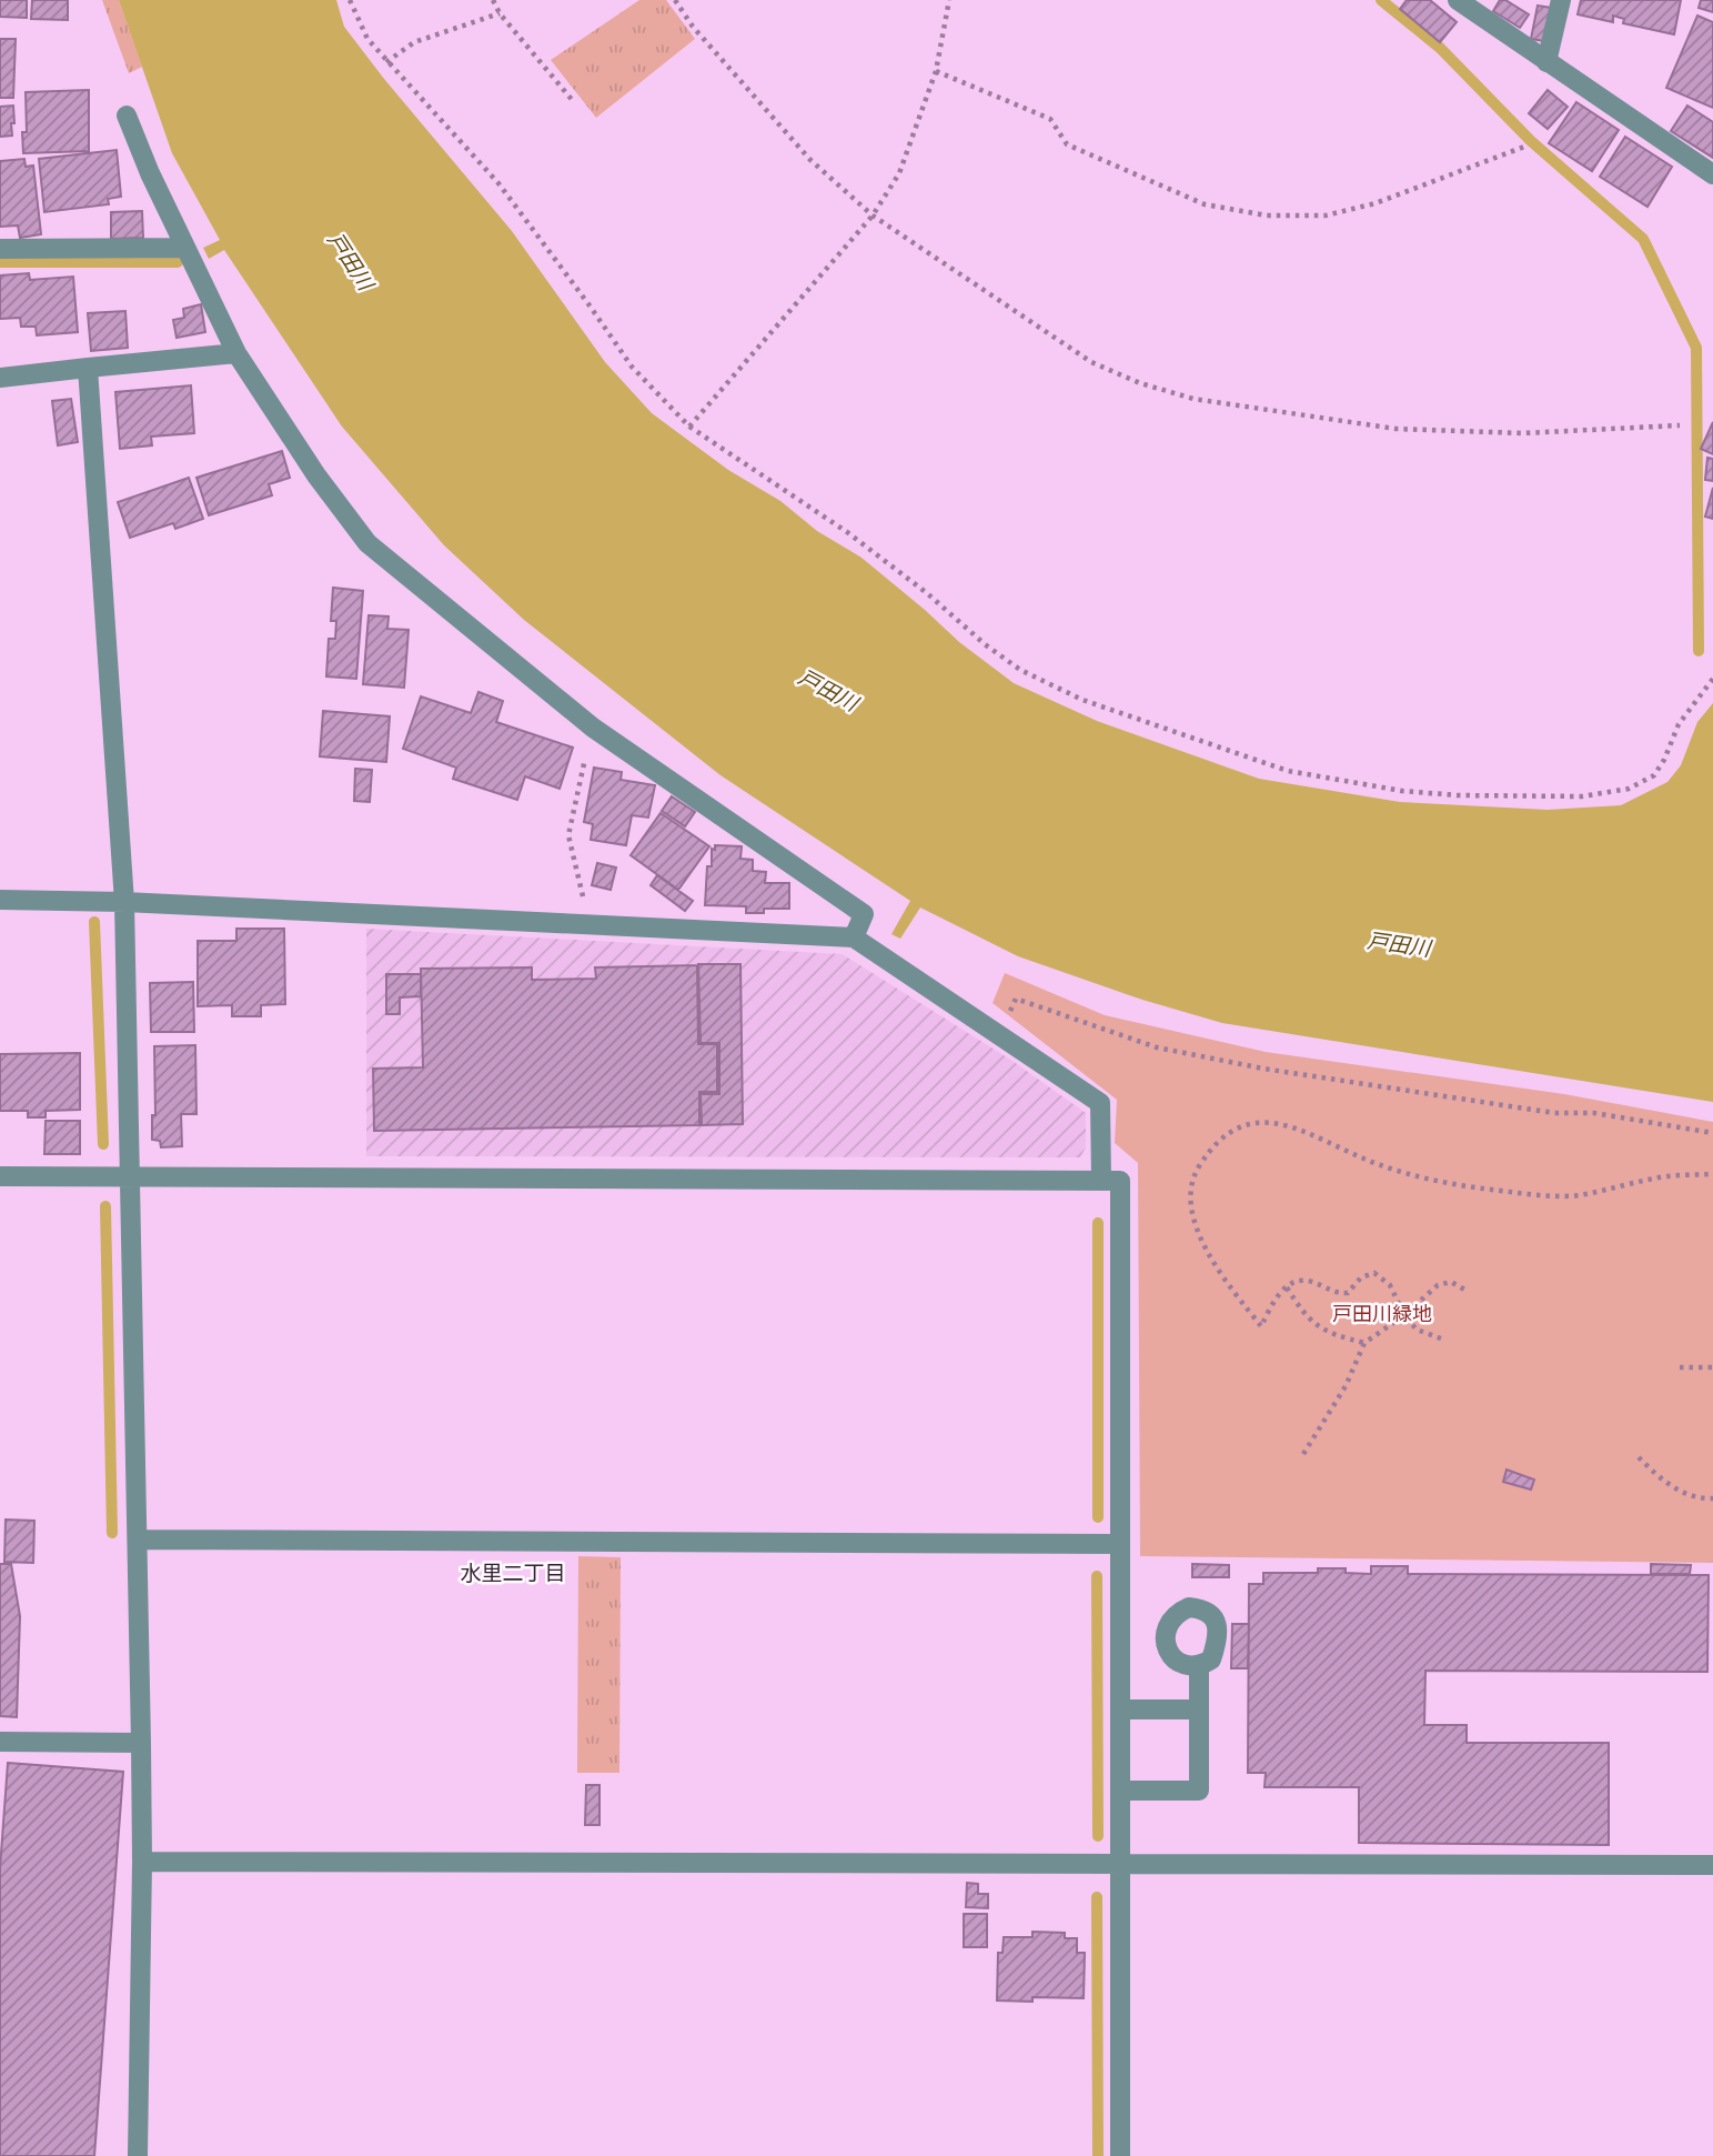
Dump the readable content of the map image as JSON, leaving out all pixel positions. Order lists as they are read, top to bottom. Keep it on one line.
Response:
{"districts":["水里二丁目"],"water":["戸田川"],"parks":["戸田川緑地"]}
